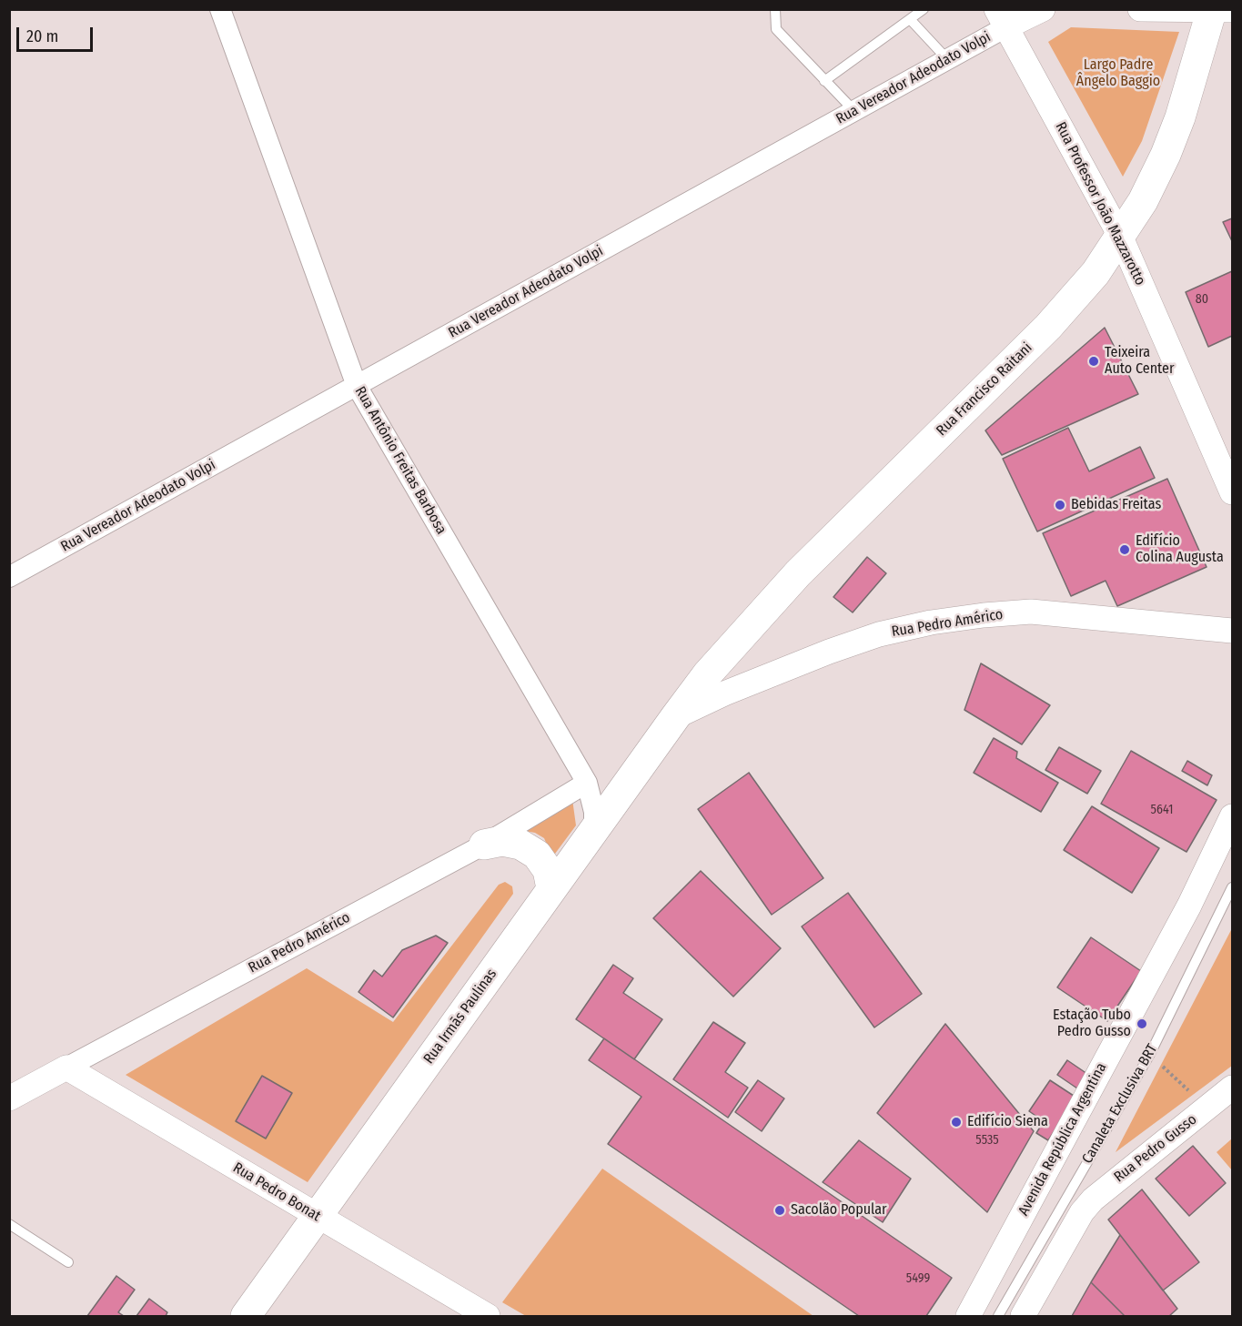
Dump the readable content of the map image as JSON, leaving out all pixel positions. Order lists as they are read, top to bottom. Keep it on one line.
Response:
{"streets":{"main road":["Rua Francisco Raitani","Rua Irmãs Paulinas"],"street":["Rua Vereador Adeodato Volpi","Rua Professor João Mazzarotto","Rua Antônio Freitas Barbosa","Rua Pedro Américo","Avenida República Argentina","Rua Pedro Gusso","Rua Pedro Bonat"],"lane":["Canaleta Exclusiva BRT"]},"crossings":[["Rua Vereador Adeodato Volpi","Rua Professor João Mazzarotto"],["Rua Vereador Adeodato Volpi","Rua Antônio Freitas Barbosa"],["Rua Professor João Mazzarotto","Rua Francisco Raitani"],["Rua Francisco Raitani","Rua Pedro Américo"],["Rua Francisco Raitani","Rua Irmãs Paulinas"],["Rua Antônio Freitas Barbosa","Rua Pedro Américo"],["Rua Antônio Freitas Barbosa","Rua Irmãs Paulinas"],["Rua Pedro Américo","Rua Irmãs Paulinas"],["Rua Pedro Américo","Rua Pedro Bonat"],["Rua Irmãs Paulinas","Rua Pedro Bonat"]],"parks":["Largo Padre Ângelo Baggio"],"places":["Teixeira Auto Center","Bebidas Freitas","Edifício Colina Augusta","Estação Tubo Pedro Gusso","Edifício Siena","Sacolão Popular"],"house_numbers":["80","5641","5535","5499"],"scale_bar":"20 m"}
